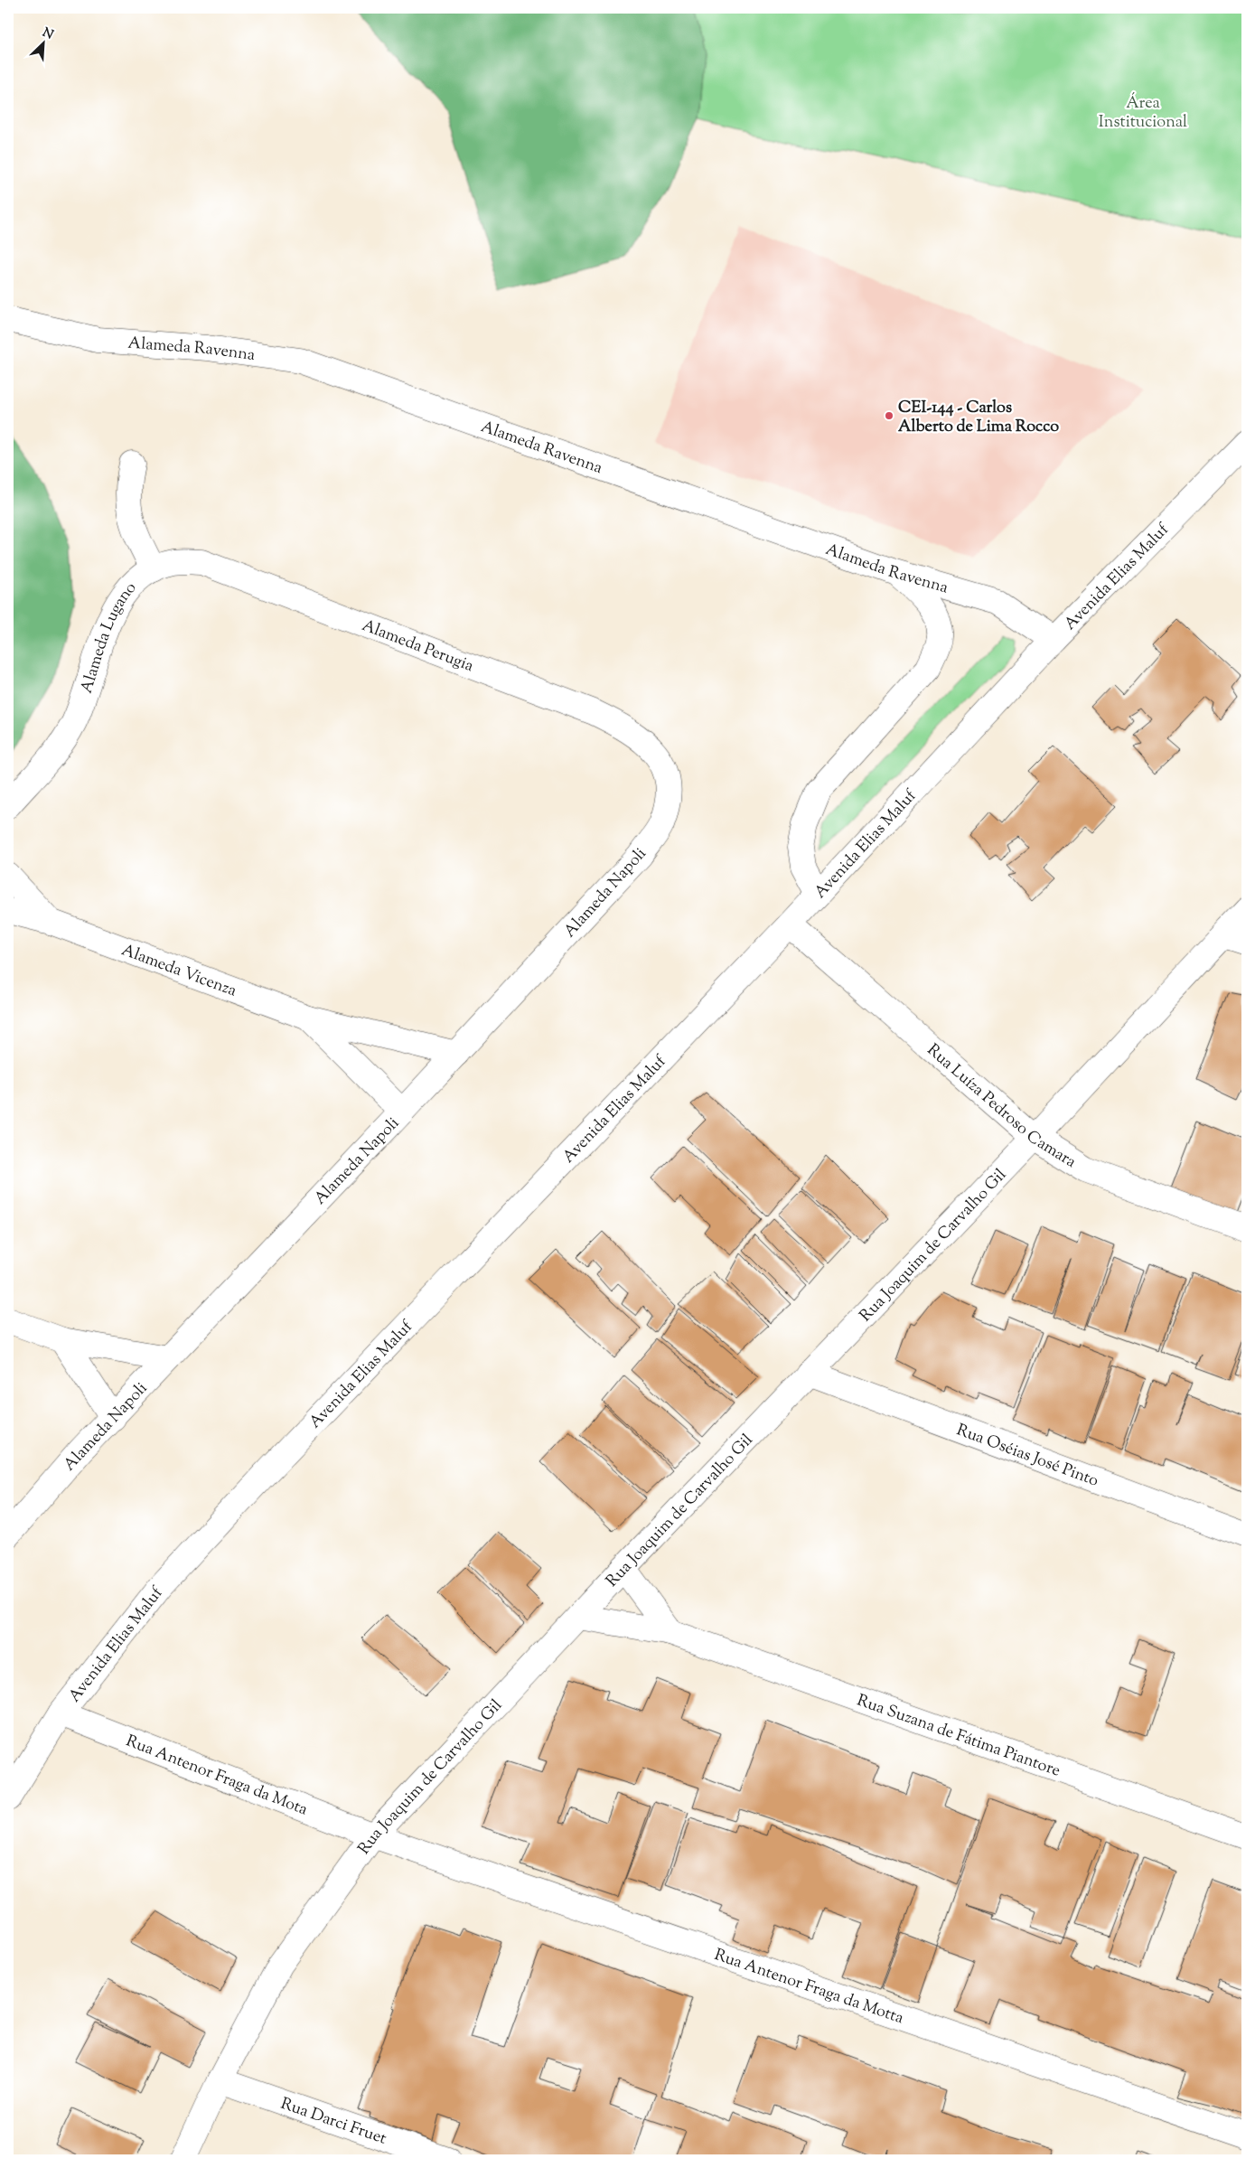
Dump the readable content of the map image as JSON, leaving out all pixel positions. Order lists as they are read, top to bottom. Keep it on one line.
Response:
{"streets":{"street":["Alameda Ravenna","Avenida Elias Maluf","Alameda Lugano","Alameda Perugia","Alameda Napoli","Alameda Vicenza","Rua Luíza Pedroso Camara","Rua Joaquim de Carvalho Gil","Rua Oséias José Pinto","Rua Suzana de Fátima Piantore","Rua Antenor Fraga da Mota","Rua Antenor Fraga da Motta","Rua Darci Fruet"]},"crossings":[["Alameda Ravenna","Avenida Elias Maluf"],["Avenida Elias Maluf","Rua Luíza Pedroso Camara"],["Avenida Elias Maluf","Rua Antenor Fraga da Mota"],["Alameda Lugano","Alameda Perugia"],["Alameda Perugia","Alameda Napoli"],["Alameda Napoli","Alameda Vicenza"],["Rua Luíza Pedroso Camara","Rua Joaquim de Carvalho Gil"],["Rua Joaquim de Carvalho Gil","Rua Oséias José Pinto"],["Rua Joaquim de Carvalho Gil","Rua Suzana de Fátima Piantore"],["Rua Joaquim de Carvalho Gil","Rua Antenor Fraga da Mota"],["Rua Joaquim de Carvalho Gil","Rua Antenor Fraga da Motta"],["Rua Joaquim de Carvalho Gil","Rua Darci Fruet"],["Rua Antenor Fraga da Mota","Rua Antenor Fraga da Motta"]],"parks":["Área Institucional"],"places":["CEI-144 - Carlos Alberto de Lima Rocco"],"north":"top right"}
